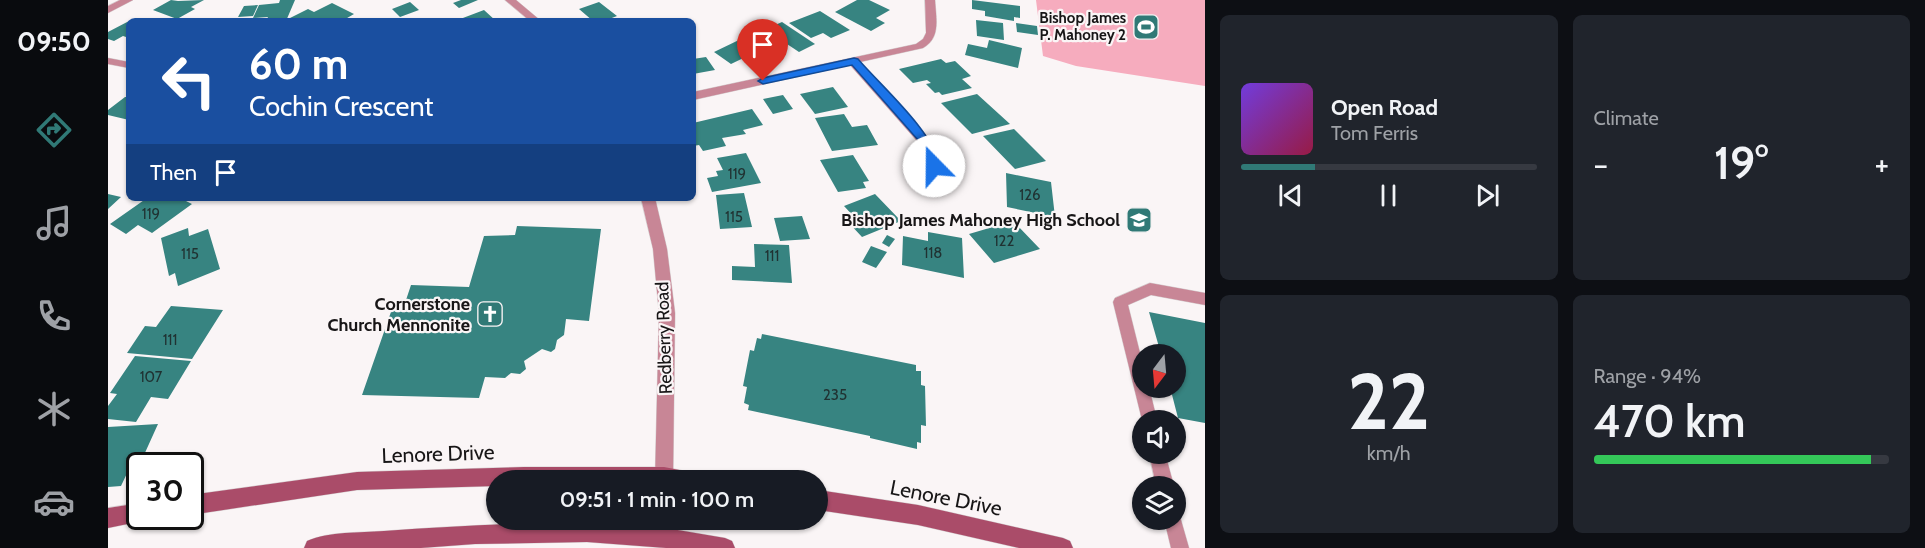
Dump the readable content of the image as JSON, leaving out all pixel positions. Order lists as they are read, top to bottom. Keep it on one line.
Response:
{"streets":{"main road":["Lenore Drive"],"street":["Redberry Road"]},"places":{"sports":["Bishop James P. Mahoney 2"],"school or university":["Bishop James Mahoney High School"],"church":["Cornerstone Church Mennonite"]},"house_numbers":["119","126","119","115","122","118","115","111","111","107","235"],"north":"bottom","page":{"tabs":"09:50","tile":["Climate",["22","km/h"],["Range · 94%","470 km"]],"turn":["60 m","Cochin Crescent"],"song":["Open Road","Tom Ferris"],"heat":["−","19°","+"],"then":"Then","limit":"30","trip":"09:51 · 1 min · 100 m"}}
